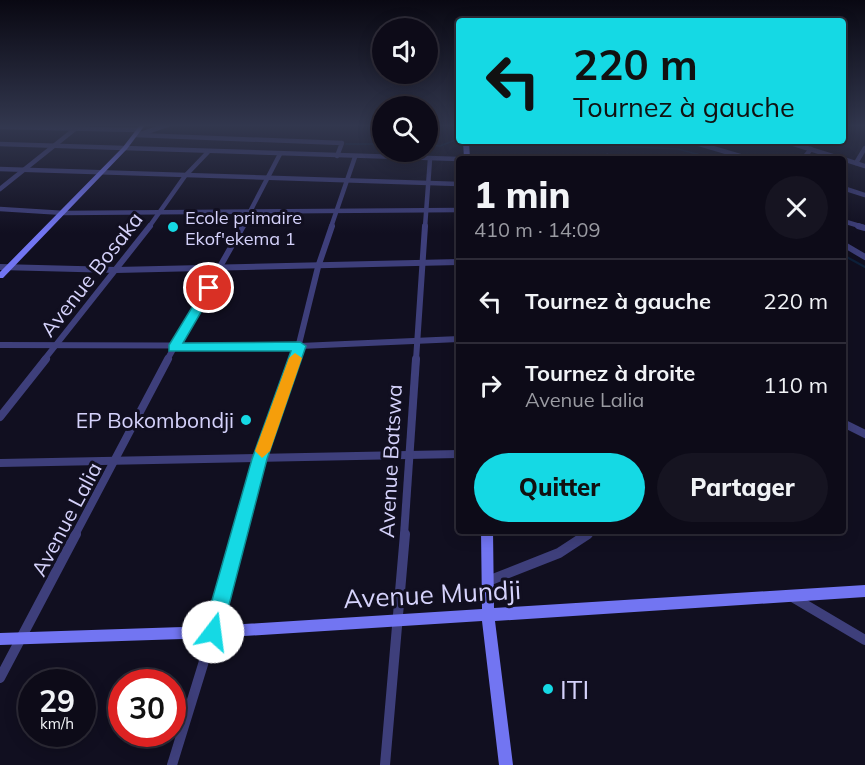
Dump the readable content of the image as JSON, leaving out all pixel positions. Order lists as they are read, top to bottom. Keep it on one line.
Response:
{"streets":{"street":["Avenue Bosaka","Avenue Batswa","Avenue Lalia","Avenue Mundji"]},"crossings":[["Avenue Batswa","Avenue Mundji"],["Avenue Lalia","Avenue Mundji"]],"places":["Ecole primaire Ekof'ekema 1","EP Bokombondji","ITI"],"page":{"turn":["220 m","Tournez à gauche"],"heading":["1 min","410 m · 14:09"],"list":[{"name":"Tournez à gauche","value":"220 m"},{"name":"Tournez à droite","note":"Avenue Lalia","value":"110 m"}],"buttons":["Quitter","Partager"],"speed":"29 km/h","limit":"30"}}
